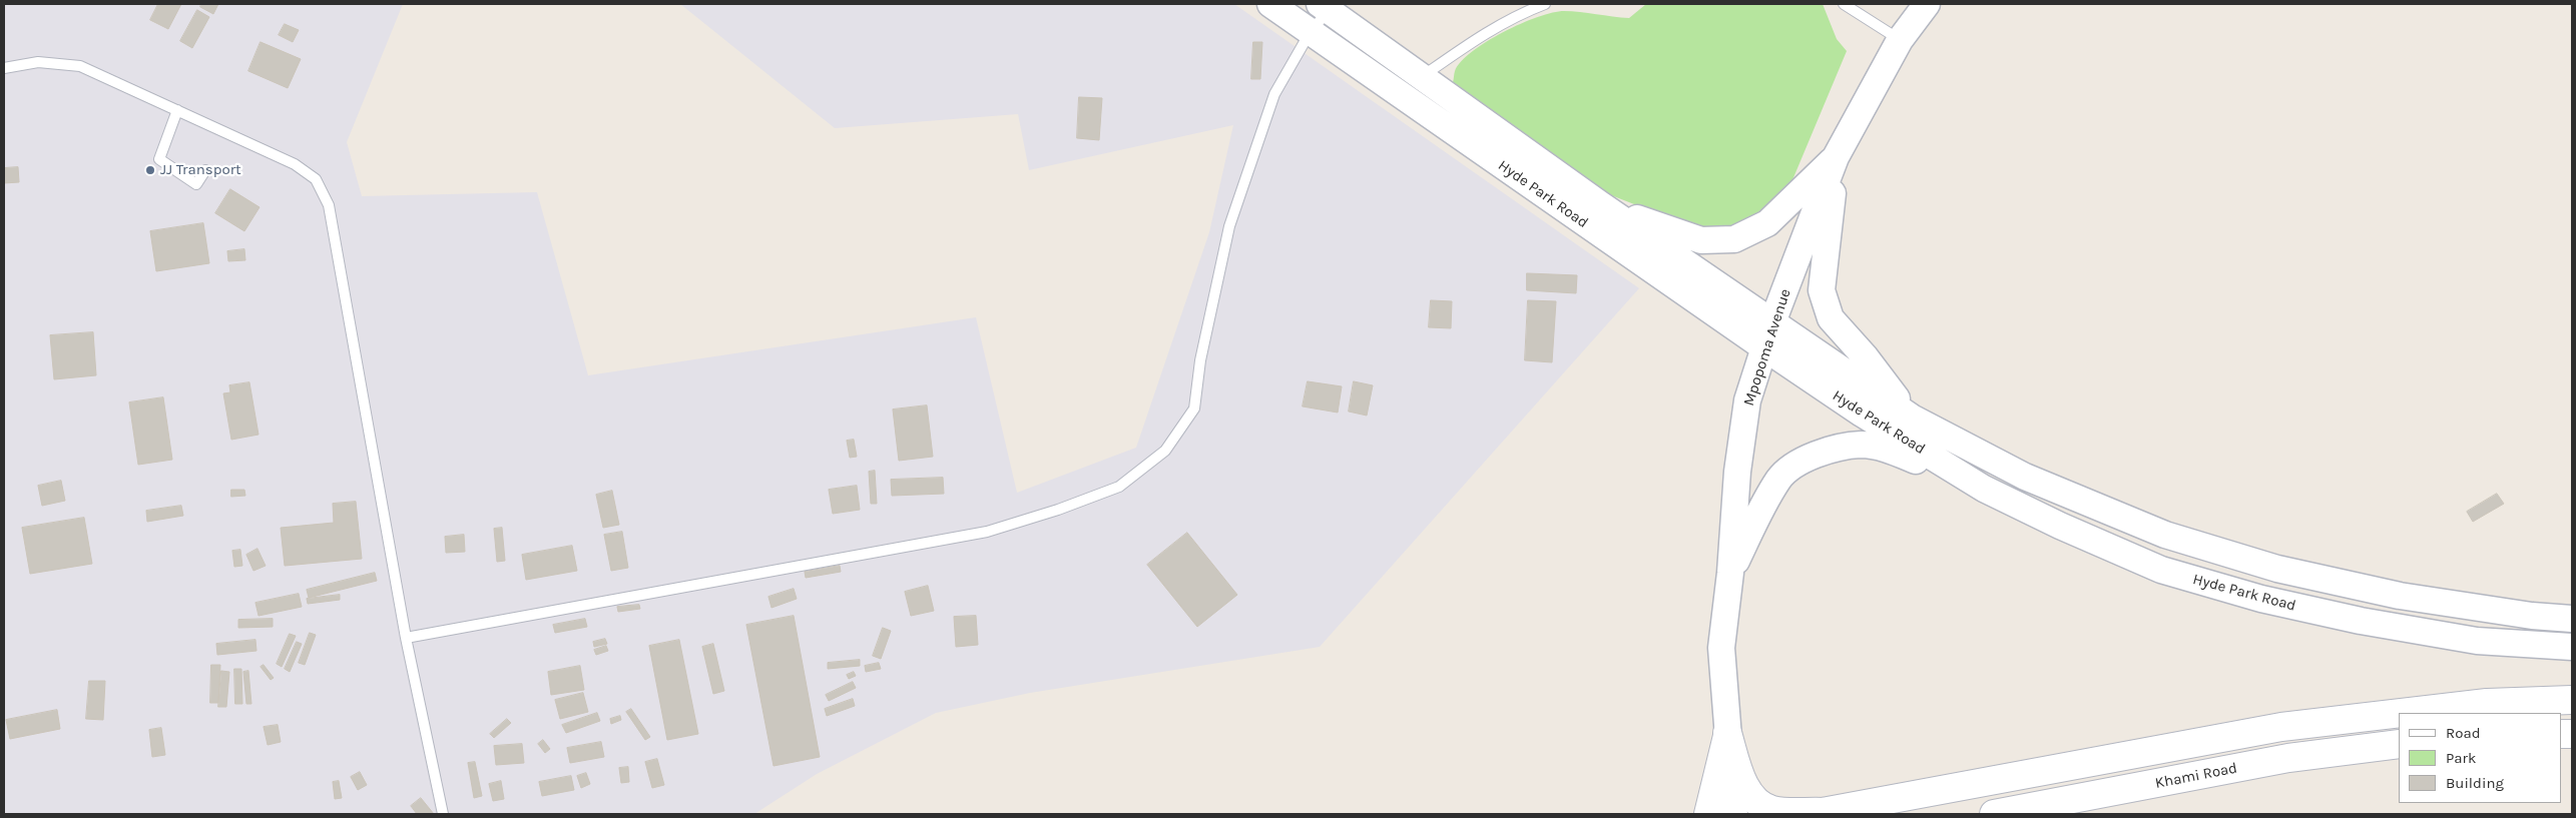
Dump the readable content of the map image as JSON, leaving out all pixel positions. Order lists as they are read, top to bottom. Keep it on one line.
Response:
{"streets":{"main road":["Khami Road"],"street":["Hyde Park Road","Mpopoma Avenue"]},"crossings":[["Hyde Park Road","Mpopoma Avenue"]],"places":["JJ Transport"],"legend":["Road","Park","Building"]}
